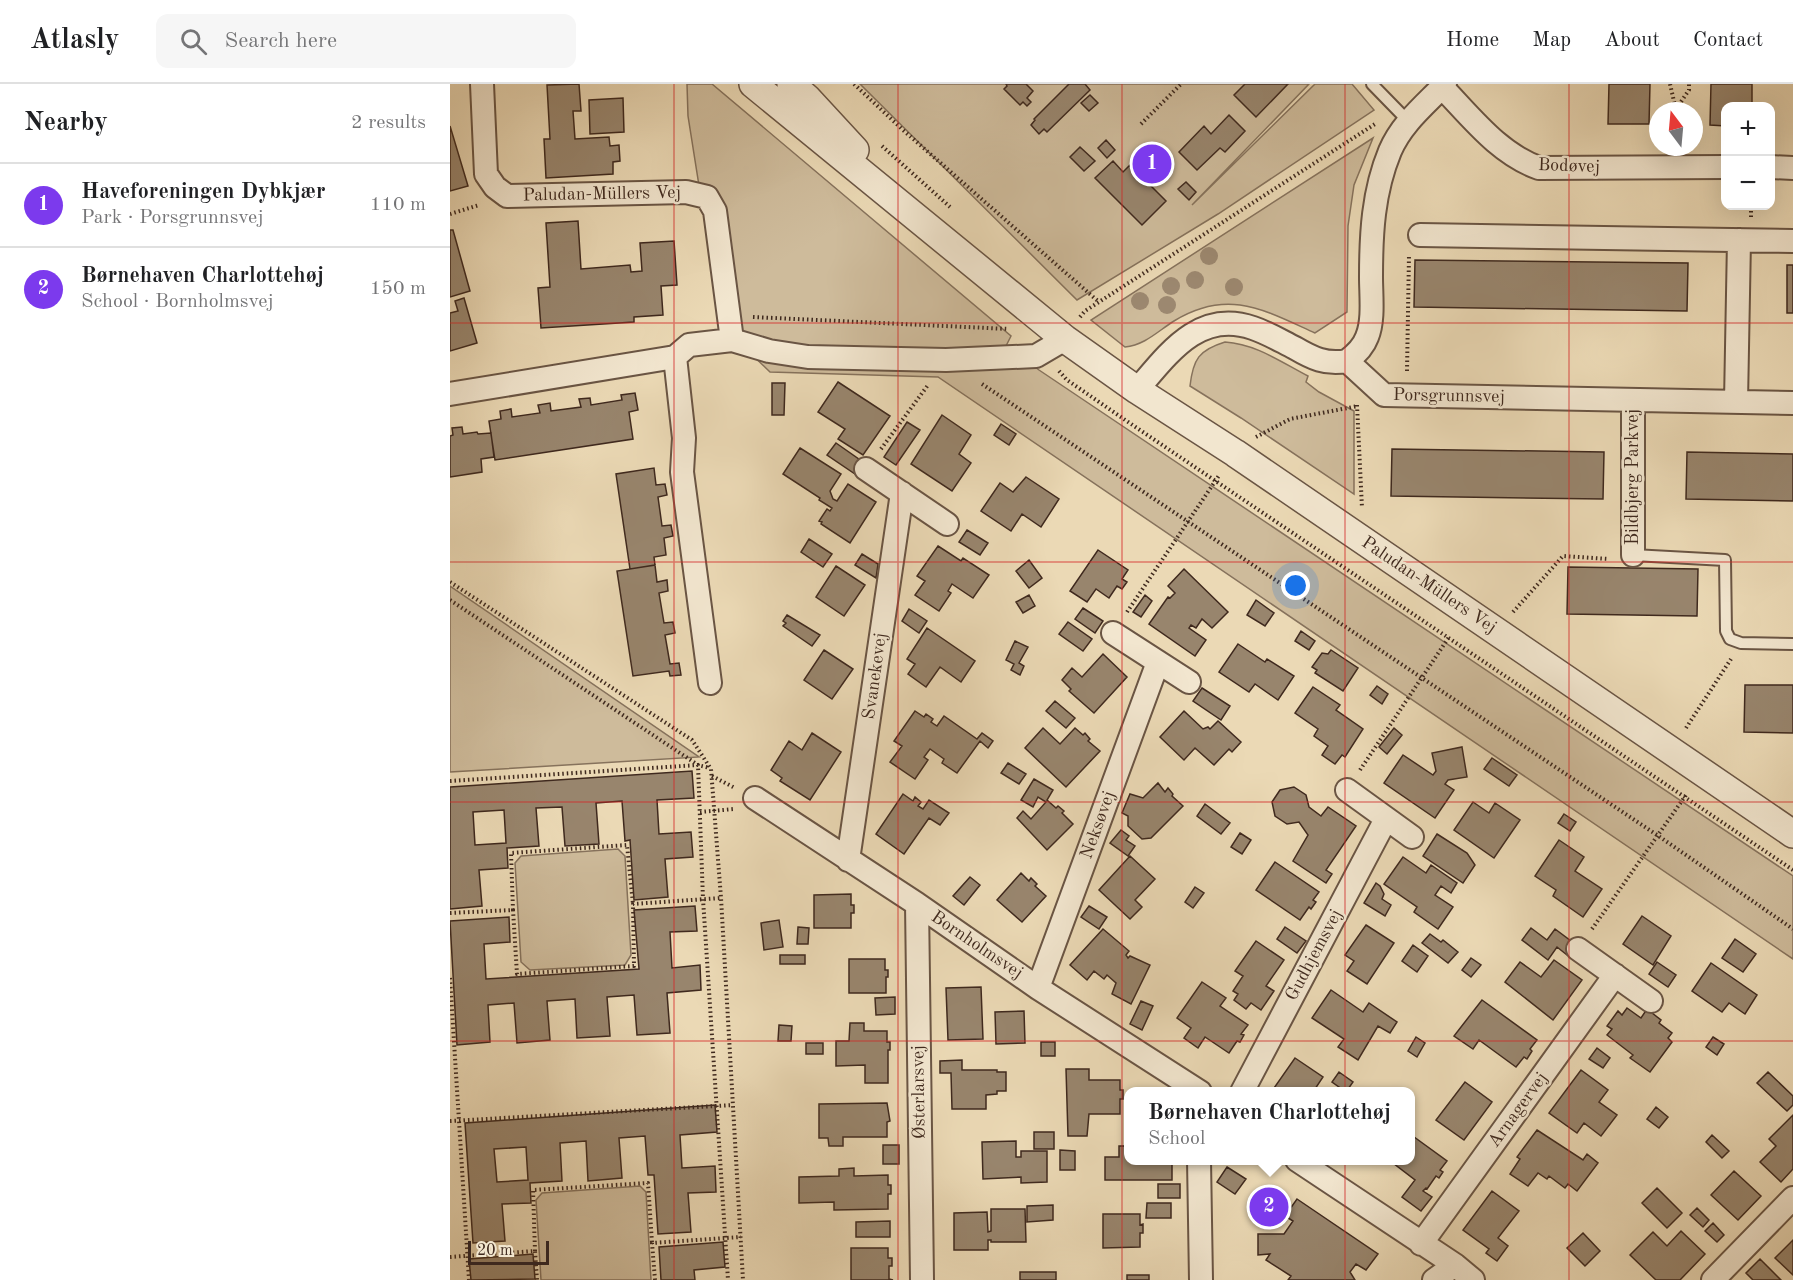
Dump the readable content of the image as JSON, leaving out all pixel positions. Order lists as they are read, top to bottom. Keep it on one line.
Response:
{"streets":{"street":["Bodøvej","Paludan-Müllers Vej","Porsgrunnsvej","Bildbjerg Parkvej","Svanekevej","Neksøvej","Bornholmsvej","Gudhjemsvej","Østerlarsvej","Arnagervej"]},"crossings":[["Bodøvej","Porsgrunnsvej"],["Porsgrunnsvej","Bildbjerg Parkvej"],["Svanekevej","Bornholmsvej"],["Neksøvej","Bornholmsvej"],["Bornholmsvej","Østerlarsvej"]],"scale_bar":"20 m","north":"top","page":{"header":"Atlasly","search":"Search here","nav":["Home","Map","About","Contact"],"heading":["Nearby","2 results"],"map_buttons":["+","−"],"pins":["1","2"],"list":[{"mark":"1","name":"Haveforeningen Dybkjær","note":"Park · Porsgrunnsvej","value":"110 m"},{"mark":"2","name":"Børnehaven Charlottehøj","note":"School · Bornholmsvej","value":"150 m"}],"popup":["Børnehaven Charlottehøj","School"],"scale":"20 m"}}
